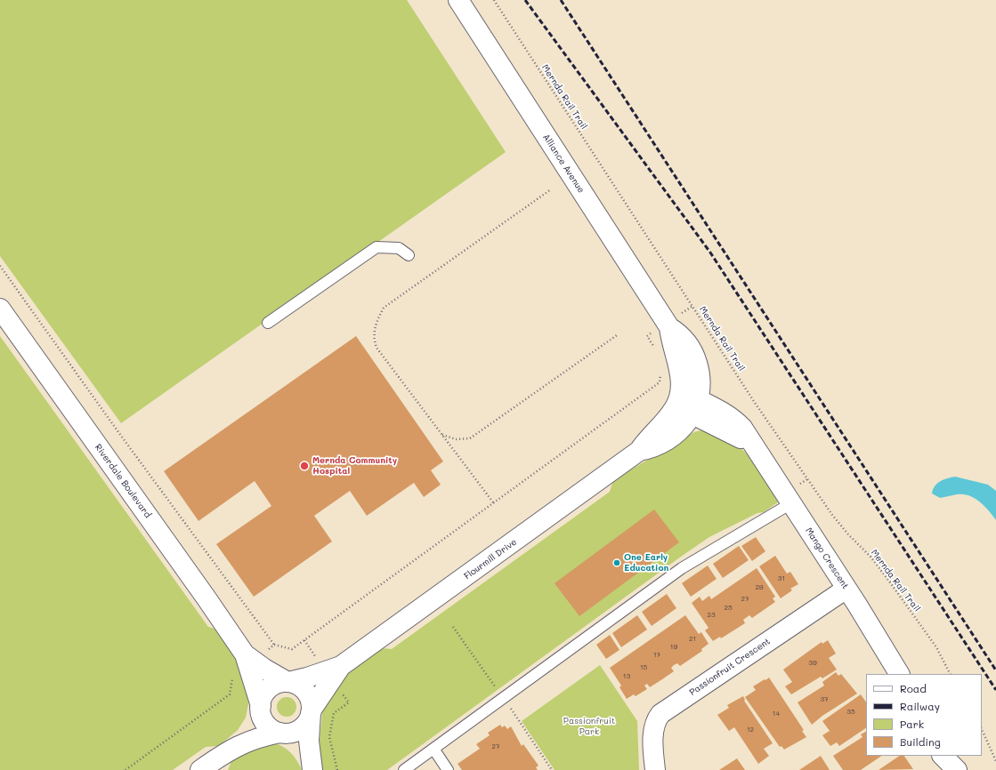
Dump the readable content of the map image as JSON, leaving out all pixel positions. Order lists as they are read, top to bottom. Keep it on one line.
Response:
{"streets":{"street":["Alliance Avenue","Riverdale Boulevard","Mango Crescent","Flourmill Drive","Passionfruit Crescent"],"path":["Mernda Rail Trail"]},"crossings":[["Alliance Avenue","Mango Crescent"],["Alliance Avenue","Flourmill Drive"],["Riverdale Boulevard","Flourmill Drive"],["Mango Crescent","Flourmill Drive"],["Mango Crescent","Passionfruit Crescent"]],"parks":["Passionfruit Park"],"places":["Mernda Community Hospital","One Early Education"],"house_numbers":["31","29","27","25","23","21","19","17","39","15","13","37","35","14","12","27"],"legend":["Road","Railway","Park","Building"]}
